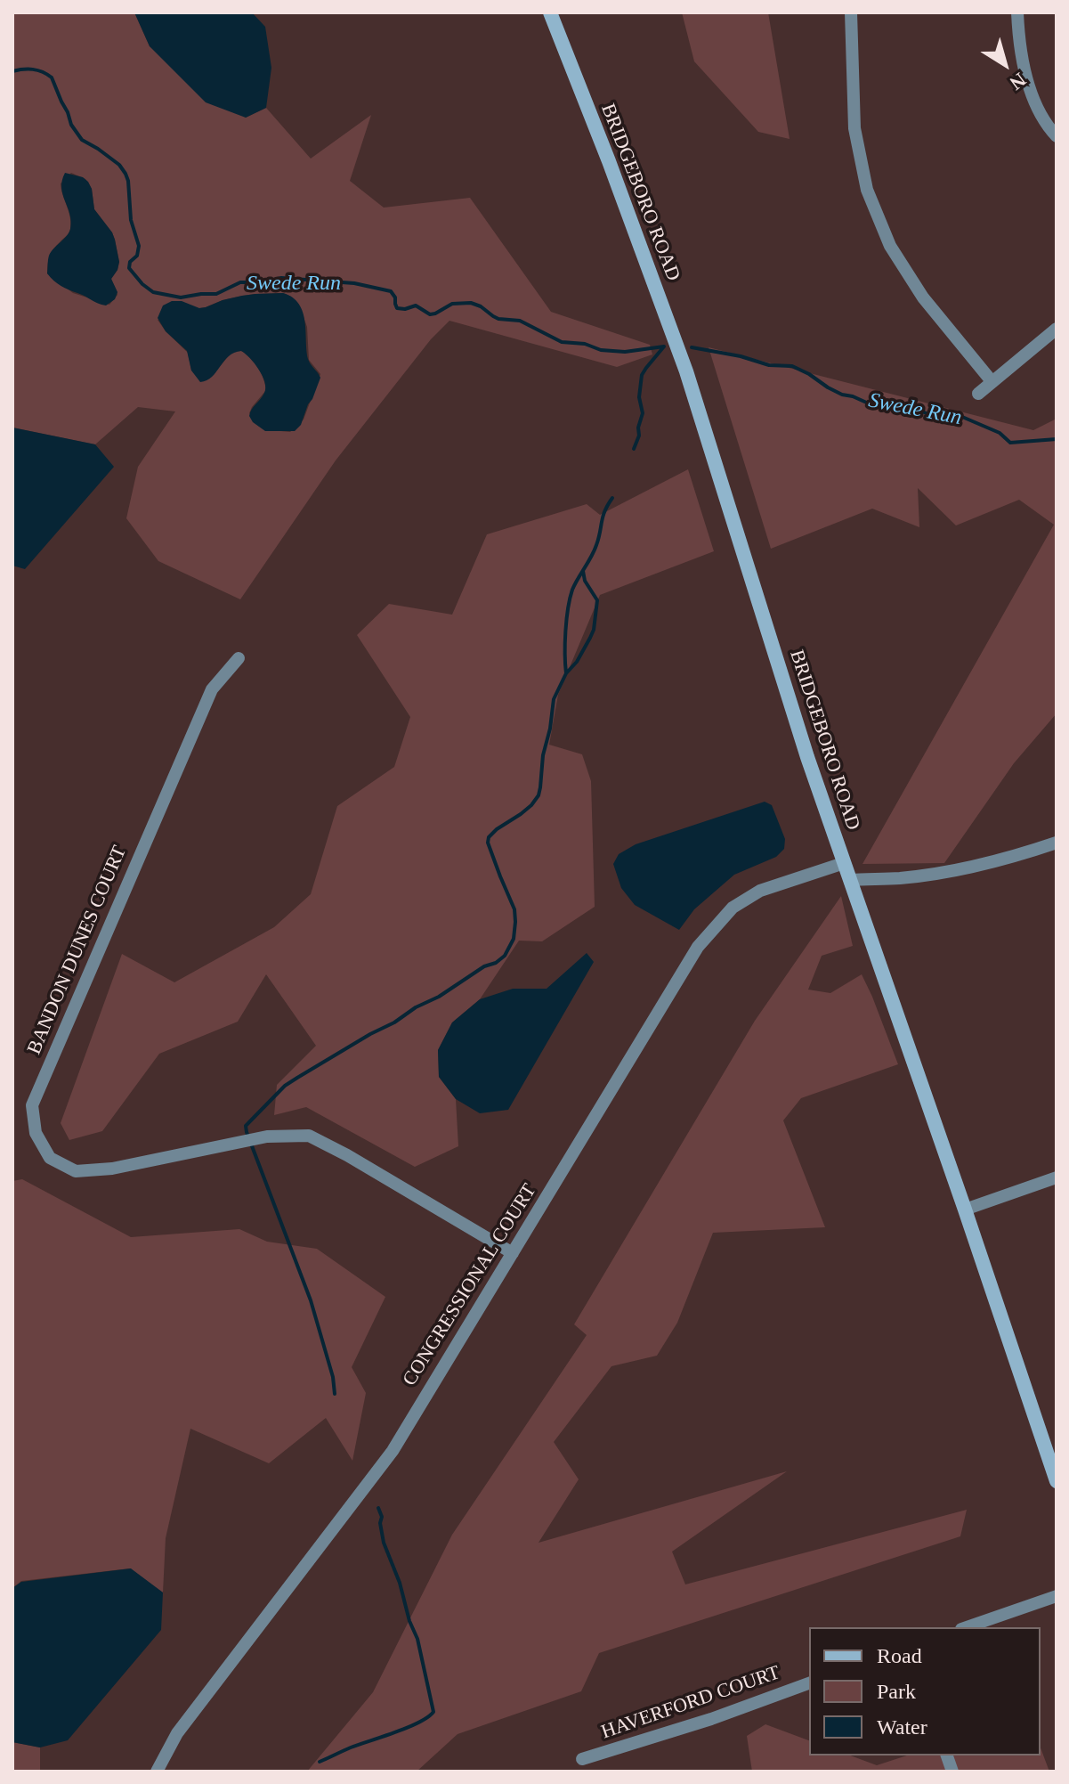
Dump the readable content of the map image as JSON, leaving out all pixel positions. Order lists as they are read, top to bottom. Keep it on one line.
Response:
{"streets":{"main road":["BRIDGEBORO ROAD"],"street":["BANDON DUNES COURT","CONGRESSIONAL COURT","HAVERFORD COURT"]},"crossings":[["BRIDGEBORO ROAD","CONGRESSIONAL COURT"],["BANDON DUNES COURT","CONGRESSIONAL COURT"]],"water":["Swede Run"],"legend":["Road","Park","Water"],"north":"bottom right"}
